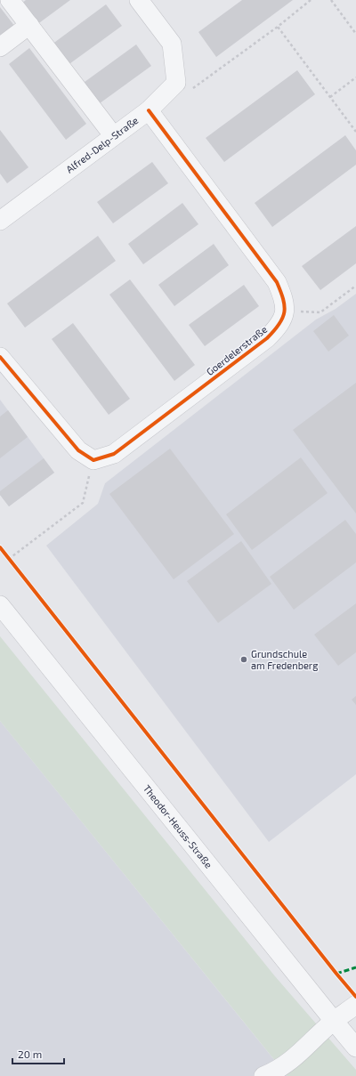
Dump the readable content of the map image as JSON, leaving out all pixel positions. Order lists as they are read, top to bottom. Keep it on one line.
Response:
{"streets":{"street":["Alfred-Delp-Straße","Goerdelerstraße","Theodor-Heuss-Straße"]},"places":["Grundschule am Fredenberg"],"scale_bar":"20 m"}
